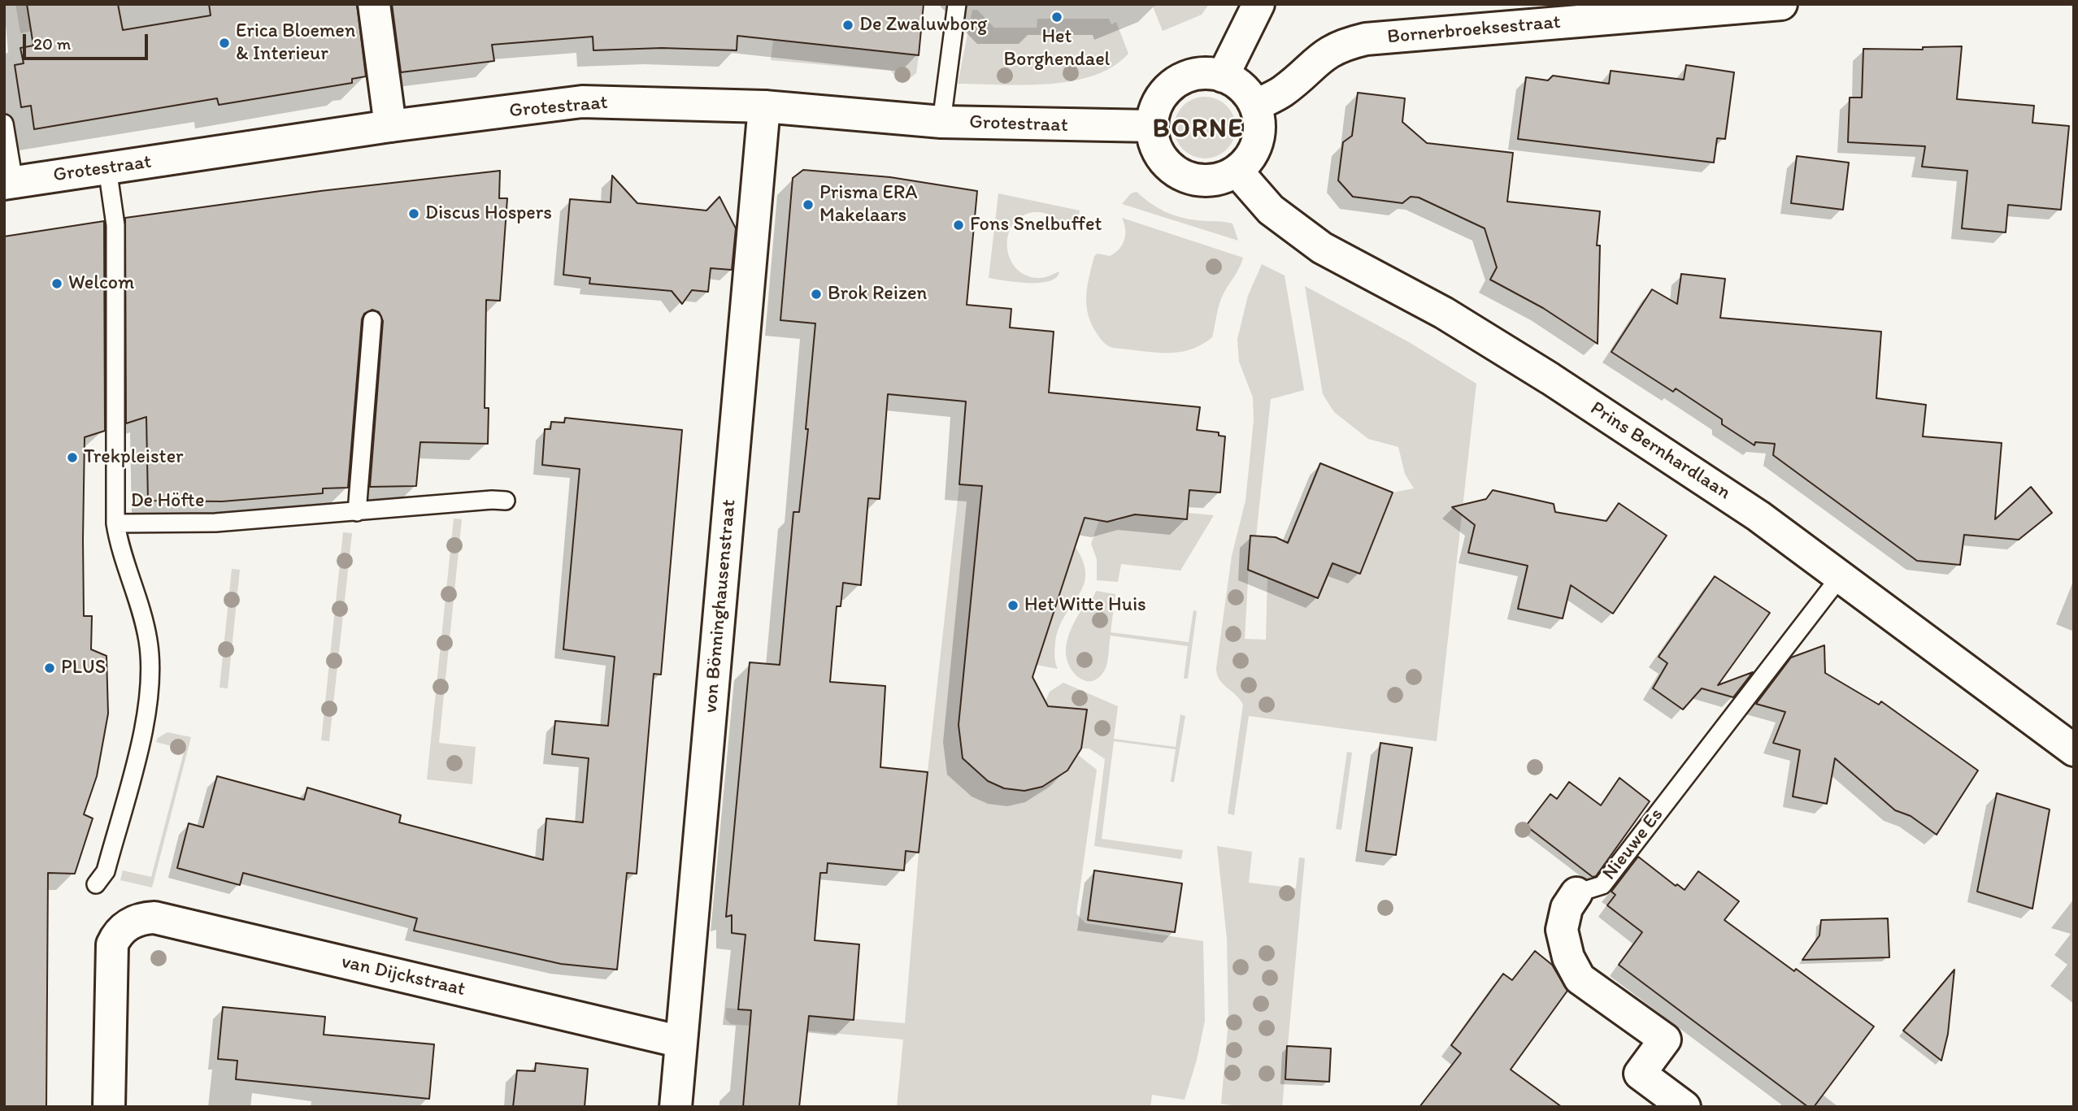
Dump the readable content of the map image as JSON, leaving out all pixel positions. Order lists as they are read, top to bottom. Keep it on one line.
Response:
{"streets":{"street":["Bornerbroeksestraat","Grotestraat","Prins Bernhardlaan","von Bönninghausenstraat","Nieuwe Es","van Dijckstraat"],"lane":["De Höfte"]},"crossings":[["Bornerbroeksestraat","Grotestraat"],["Bornerbroeksestraat","Prins Bernhardlaan"],["Grotestraat","Prins Bernhardlaan"],["Grotestraat","De Höfte"],["Grotestraat","von Bönninghausenstraat"],["Prins Bernhardlaan","Nieuwe Es"],["von Bönninghausenstraat","van Dijckstraat"]],"districts":["BORNE"],"places":["Het Borghendael","De Zwaluwborg","Erica Bloemen & Interieur","Prisma ERA Makelaars","Discus Hospers","Fons Snelbuffet","Welcom","Brok Reizen","Trekpleister","Het Witte Huis","PLUS"],"scale_bar":"20 m"}
